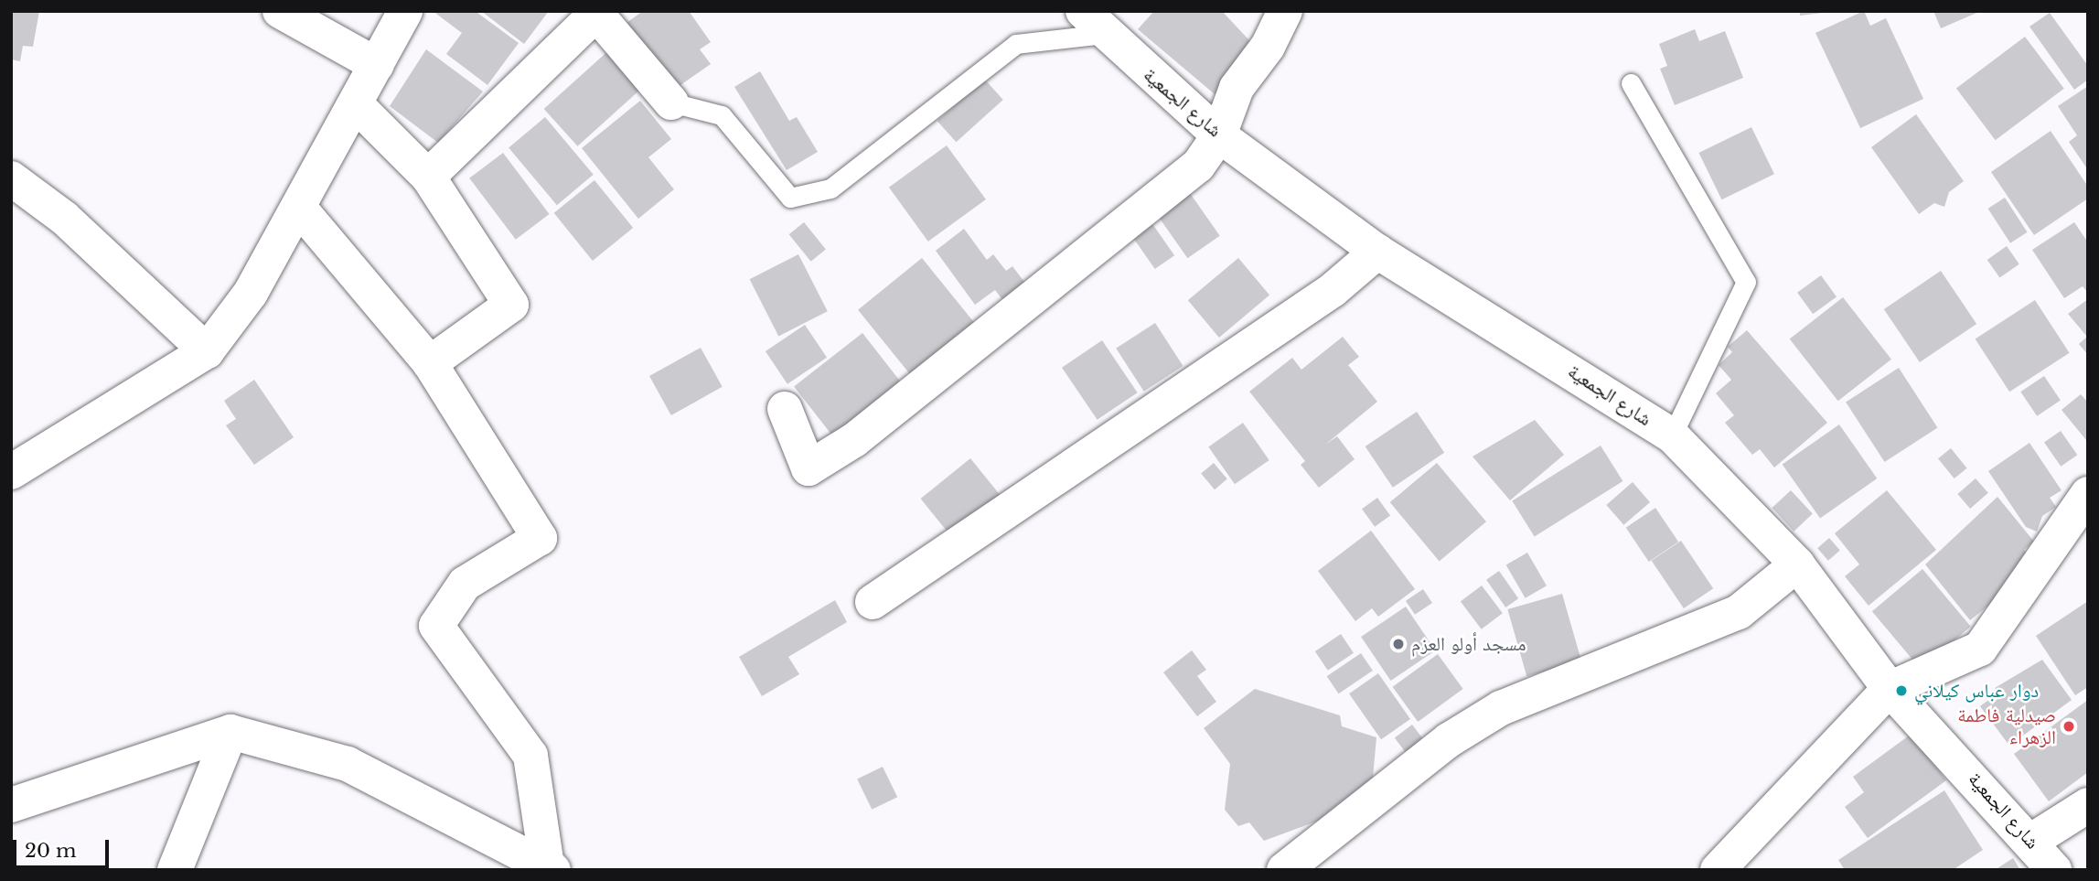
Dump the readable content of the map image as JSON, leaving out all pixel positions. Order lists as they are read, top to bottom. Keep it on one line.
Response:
{"streets":{"street":["شارع الجمعية"]},"places":["مسجد أولو العزم","دوار عباس كيلاني","صيدلية فاطمة الزهراء"],"scale_bar":"20 m"}
